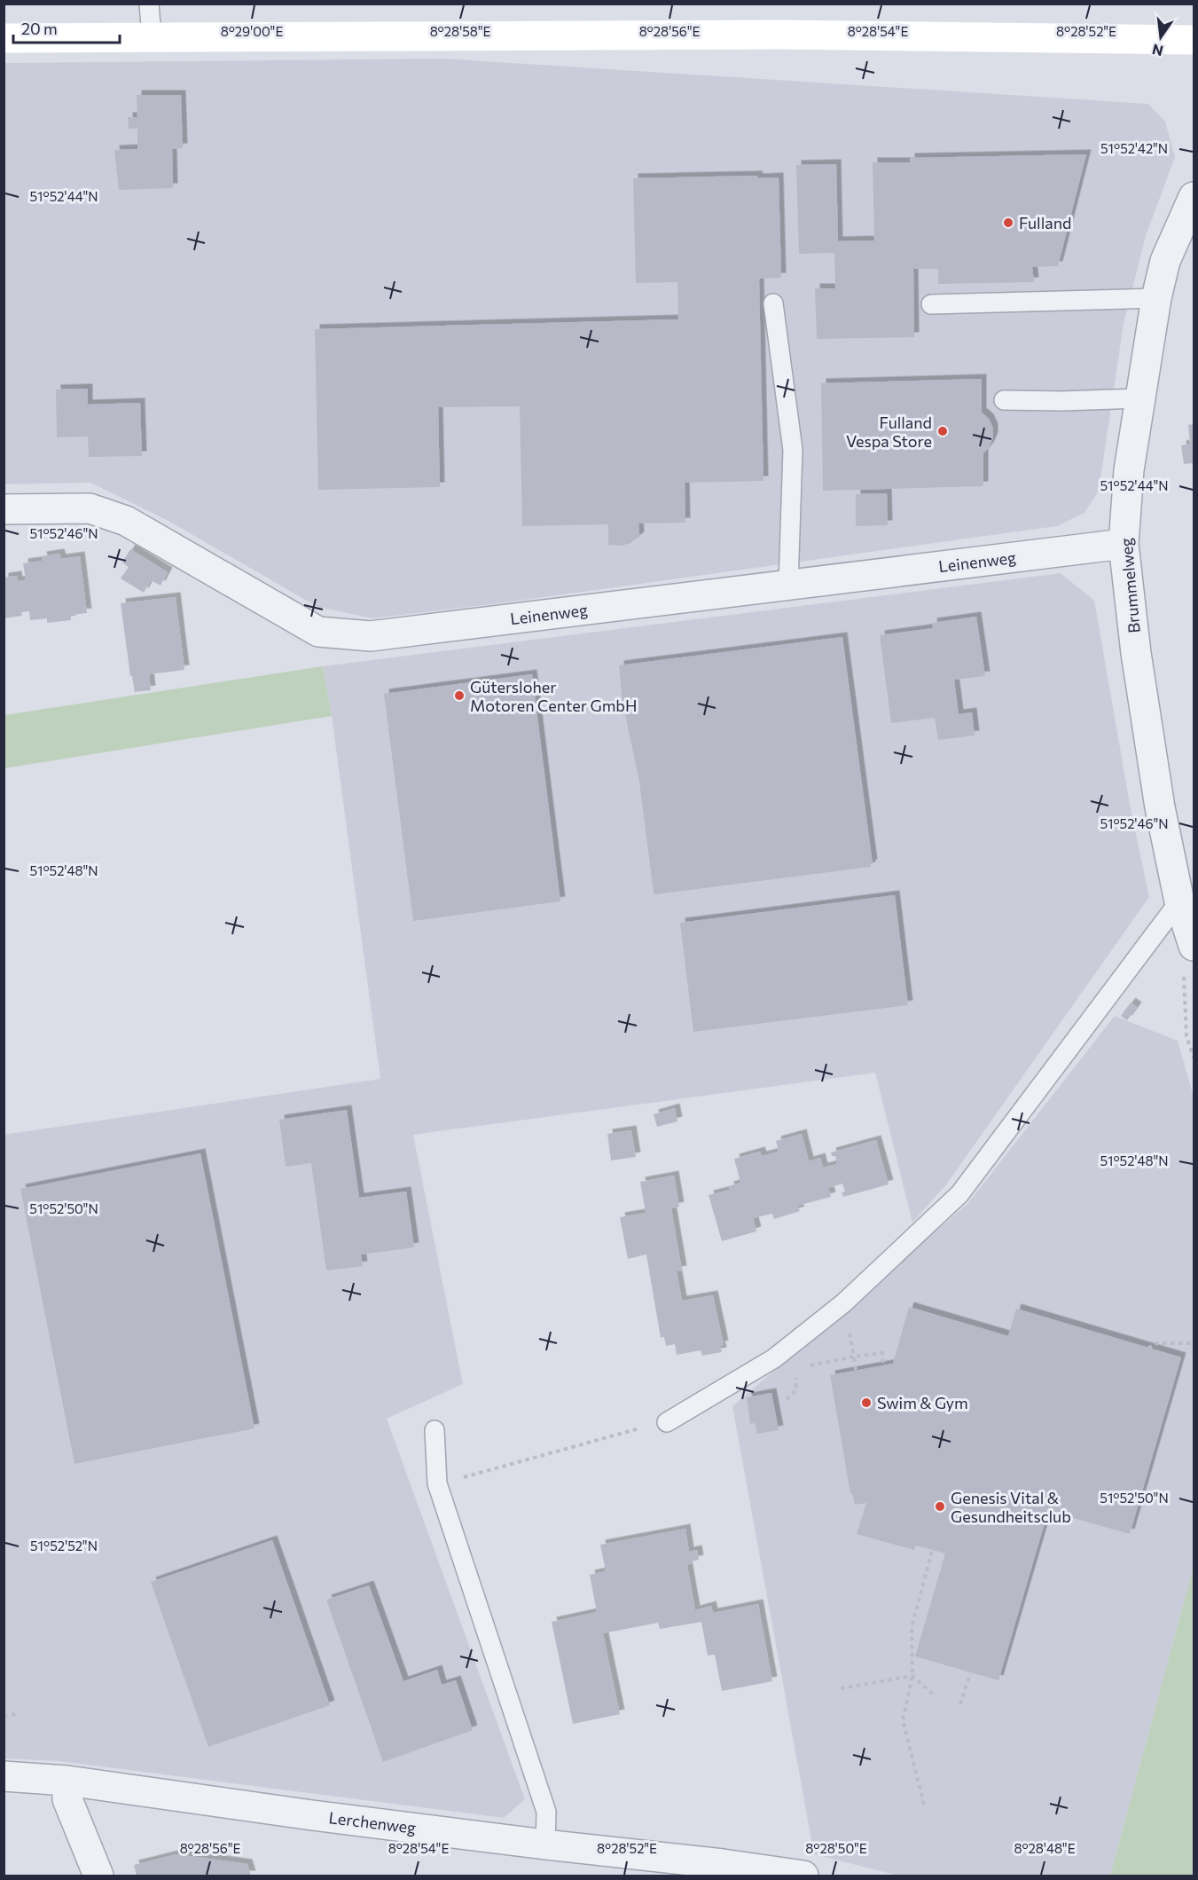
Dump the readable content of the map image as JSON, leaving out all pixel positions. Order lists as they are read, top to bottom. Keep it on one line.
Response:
{"streets":{"street":["Leinenweg","Brummelweg","Lerchenweg"]},"crossings":[["Leinenweg","Brummelweg"]],"places":["Fulland","Fulland Vespa Store","Gütersloher Motoren Center GmbH","Swim & Gym","Genesis Vital & Gesundheitsclub"],"scale_bar":"20 m","north":"bottom","coordinates":["8°29'00\"E","8°28'58\"E","8°28'56\"E","8°28'54\"E","8°28'52\"E","51°52'42\"N","51°52'44\"N","51°52'46\"N","51°52'48\"N","51°52'50\"N","51°52'52\"N","8°28'50\"E","8°28'48\"E"]}
